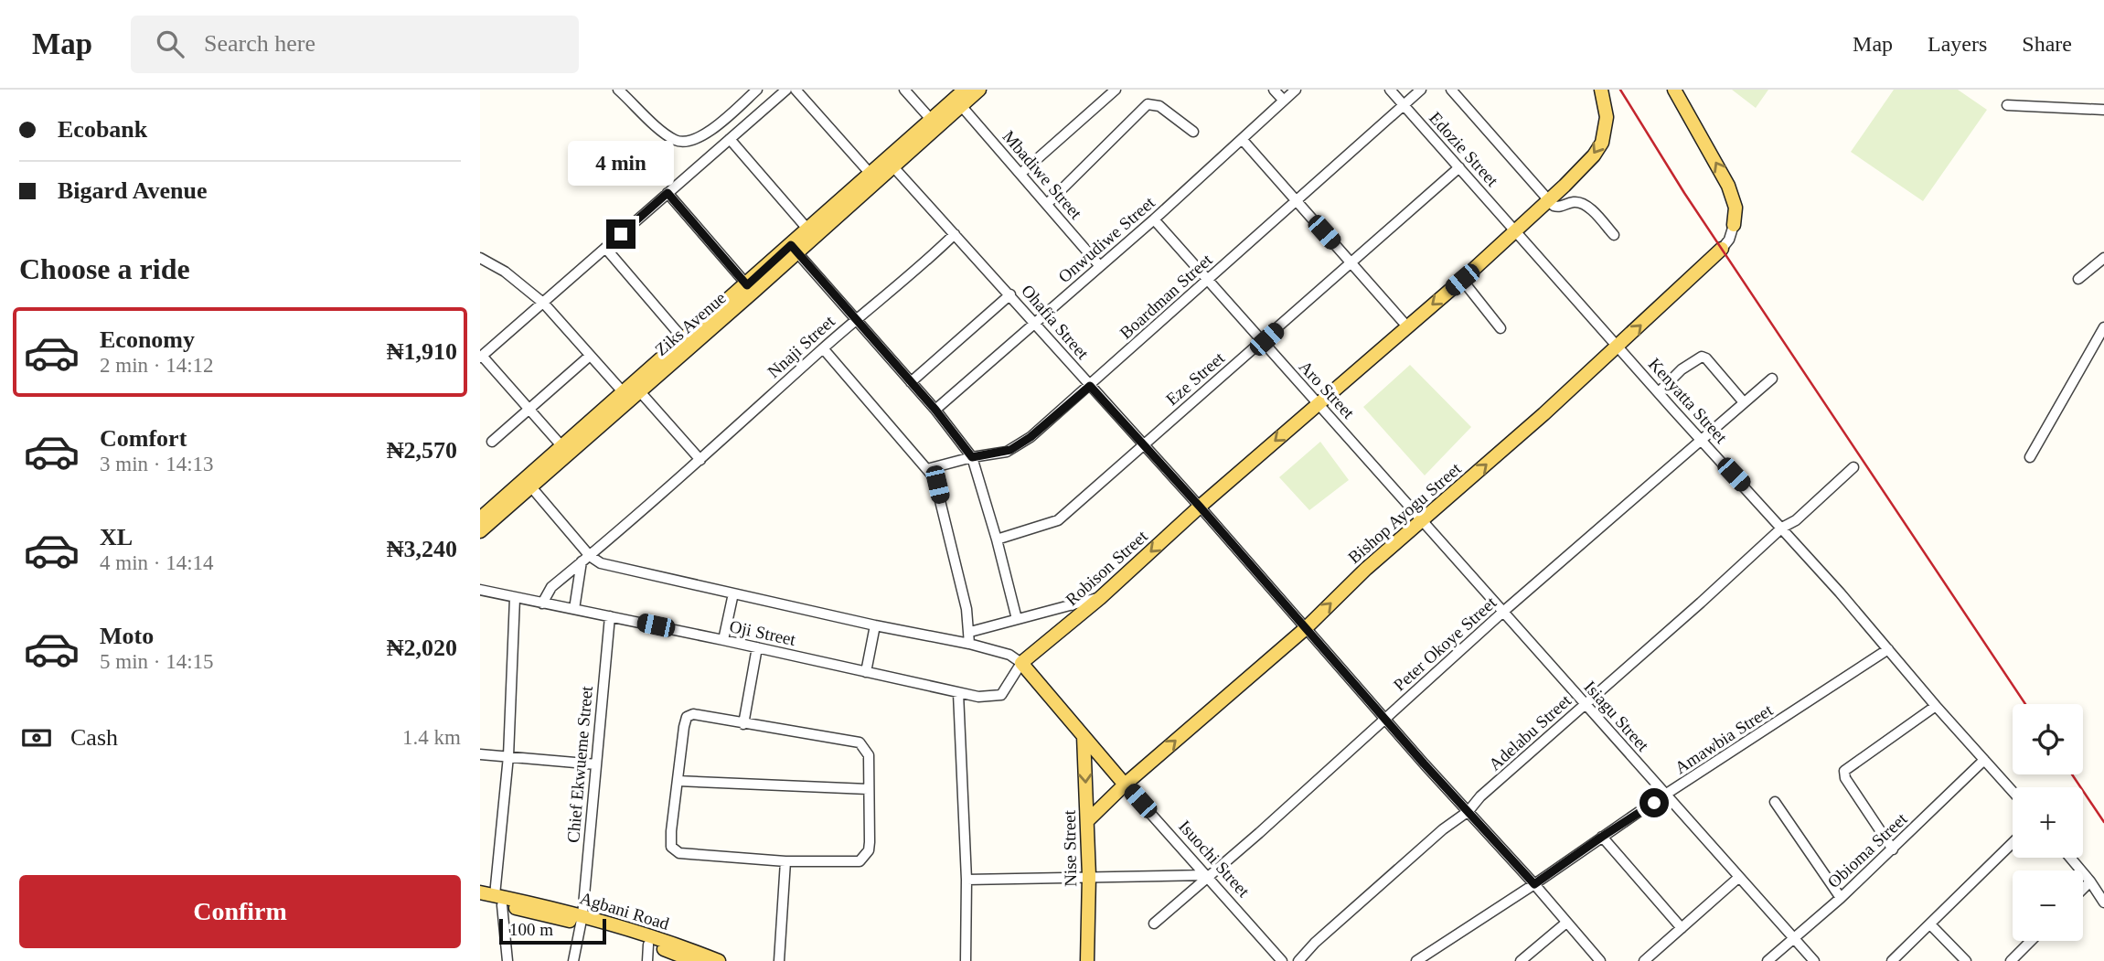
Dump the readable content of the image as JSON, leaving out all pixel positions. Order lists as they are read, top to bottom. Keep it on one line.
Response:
{"streets":{"main road":["Ziks Avenue","Bishop Ayogu Street","Robison Street","Nise Street","Isuochi Street","Agbani Road"],"street":["Edozie Street","Mbadiwe Street","Onwudiwe Street","Boardman Street","Ohafia Street","Nnaji Street","Eze Street","Aro Street","Kenyatta Street","Oji Street","Peter Okoye Street","Isiagu Street","Adelabu Street","Amawbia Street","Chief Ekwueme Street","Obioma Street"]},"crossings":[["Edozie Street","Boardman Street"],["Edozie Street","Eze Street"],["Edozie Street","Kenyatta Street"],["Edozie Street","Robison Street"],["Mbadiwe Street","Onwudiwe Street"],["Mbadiwe Street","Ziks Avenue"],["Onwudiwe Street","Ohafia Street"],["Onwudiwe Street","Aro Street"],["Boardman Street","Ohafia Street"],["Boardman Street","Aro Street"],["Ohafia Street","Ziks Avenue"],["Ohafia Street","Nnaji Street"],["Ohafia Street","Eze Street"],["Ohafia Street","Bishop Ayogu Street"],["Ohafia Street","Robison Street"],["Ohafia Street","Peter Okoye Street"],["Ohafia Street","Adelabu Street"],["Ohafia Street","Amawbia Street"],["Nnaji Street","Oji Street"],["Eze Street","Aro Street"],["Aro Street","Bishop Ayogu Street"],["Aro Street","Robison Street"],["Aro Street","Isiagu Street"],["Kenyatta Street","Bishop Ayogu Street"],["Kenyatta Street","Robison Street"],["Kenyatta Street","Peter Okoye Street"],["Kenyatta Street","Adelabu Street"],["Kenyatta Street","Amawbia Street"],["Kenyatta Street","Obioma Street"],["Bishop Ayogu Street","Isiagu Street"],["Bishop Ayogu Street","Nise Street"],["Bishop Ayogu Street","Isuochi Street"],["Robison Street","Oji Street"],["Robison Street","Isuochi Street"],["Oji Street","Chief Ekwueme Street"],["Oji Street","Isuochi Street"],["Peter Okoye Street","Isiagu Street"],["Peter Okoye Street","Isuochi Street"],["Isiagu Street","Adelabu Street"],["Isiagu Street","Amawbia Street"],["Isiagu Street","Obioma Street"],["Chief Ekwueme Street","Agbani Road"],["Nise Street","Isuochi Street"]],"one_way":["Bishop Ayogu Street","Robison Street","Nise Street"],"scale_bar":"100 m","page":{"header":"Map","search":"Search here","nav":["Map","Layers","Share"],"banner":["Ecobank","Bigard Avenue"],"bubble":"4 min","heading":"Choose a ride","list":[{"name":"Economy","note":"2 min · 14:12","value":"₦1,910"},{"name":"Comfort","note":"3 min · 14:13","value":"₦2,570"},{"name":"XL","note":"4 min · 14:14","value":"₦3,240"},{"name":"Moto","note":"5 min · 14:15","value":"₦2,020"}],"pay":["Cash","1.4 km"],"map_buttons":["+","−"],"buttons":"Confirm","scale":"100 m"}}
